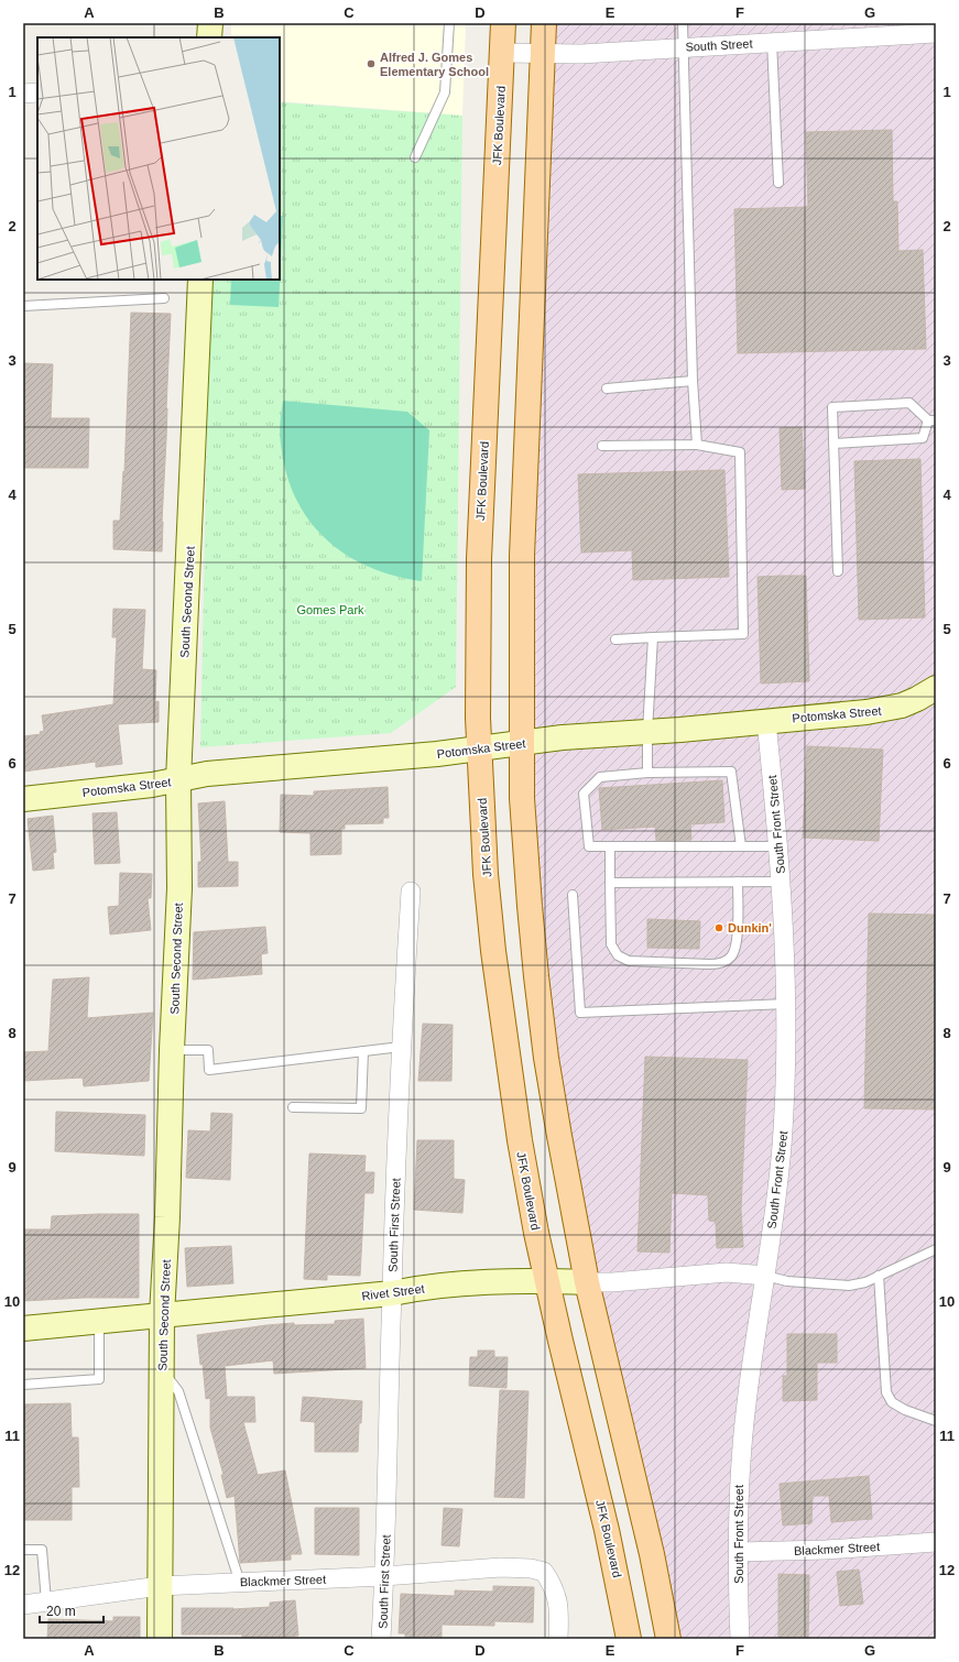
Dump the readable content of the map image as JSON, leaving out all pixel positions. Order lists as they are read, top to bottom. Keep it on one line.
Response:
{"streets":{"main road":["JFK Boulevard"],"street":["South Street","South Second Street","Potomska Street","South Front Street","South First Street","Rivet Street","Blackmer Street"]},"crossings":[["South Street","JFK Boulevard"],["JFK Boulevard","Potomska Street"],["JFK Boulevard","Rivet Street"],["South Second Street","Potomska Street"],["South Second Street","Rivet Street"],["South Second Street","Blackmer Street"],["Potomska Street","South Front Street"],["South Front Street","Rivet Street"],["South Front Street","Blackmer Street"],["South First Street","Rivet Street"],["South First Street","Blackmer Street"]],"parks":["Gomes Park"],"places":["Alfred J. Gomes Elementary School","Dunkin'"],"scale_bar":"20 m","grid":{"columns":["A","B","C","D","E","F","G"],"rows":["1","2","3","4","5","6","7","8","9","10","11","12"]}}
